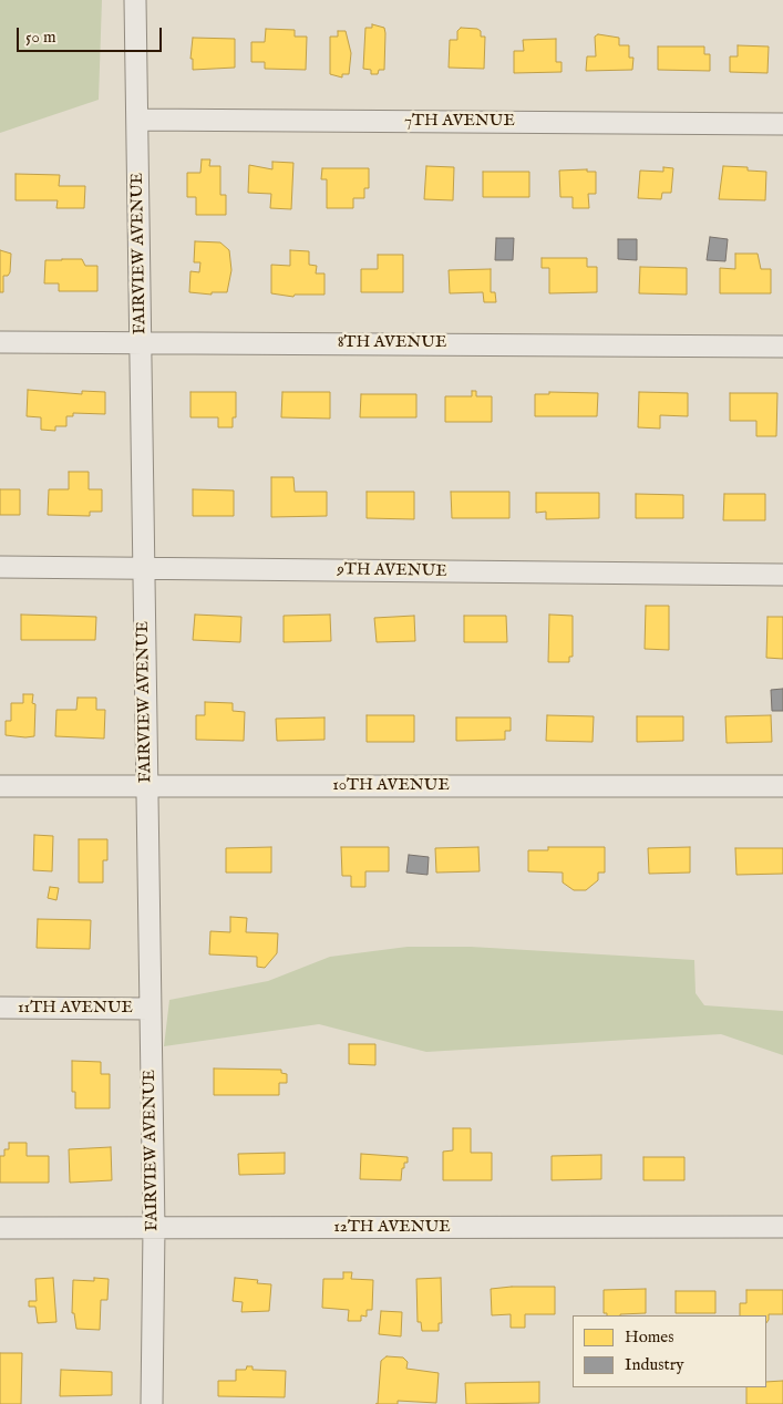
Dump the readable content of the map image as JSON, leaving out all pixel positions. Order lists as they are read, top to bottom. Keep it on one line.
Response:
{"streets":{"street":["7TH AVENUE","FAIRVIEW AVENUE","8TH AVENUE","9TH AVENUE","10TH AVENUE","11TH AVENUE","12TH AVENUE"]},"crossings":[["7TH AVENUE","FAIRVIEW AVENUE"],["FAIRVIEW AVENUE","8TH AVENUE"],["FAIRVIEW AVENUE","9TH AVENUE"],["FAIRVIEW AVENUE","10TH AVENUE"],["FAIRVIEW AVENUE","11TH AVENUE"],["FAIRVIEW AVENUE","12TH AVENUE"]],"legend":["Homes","Industry"],"scale_bar":"50 m"}
